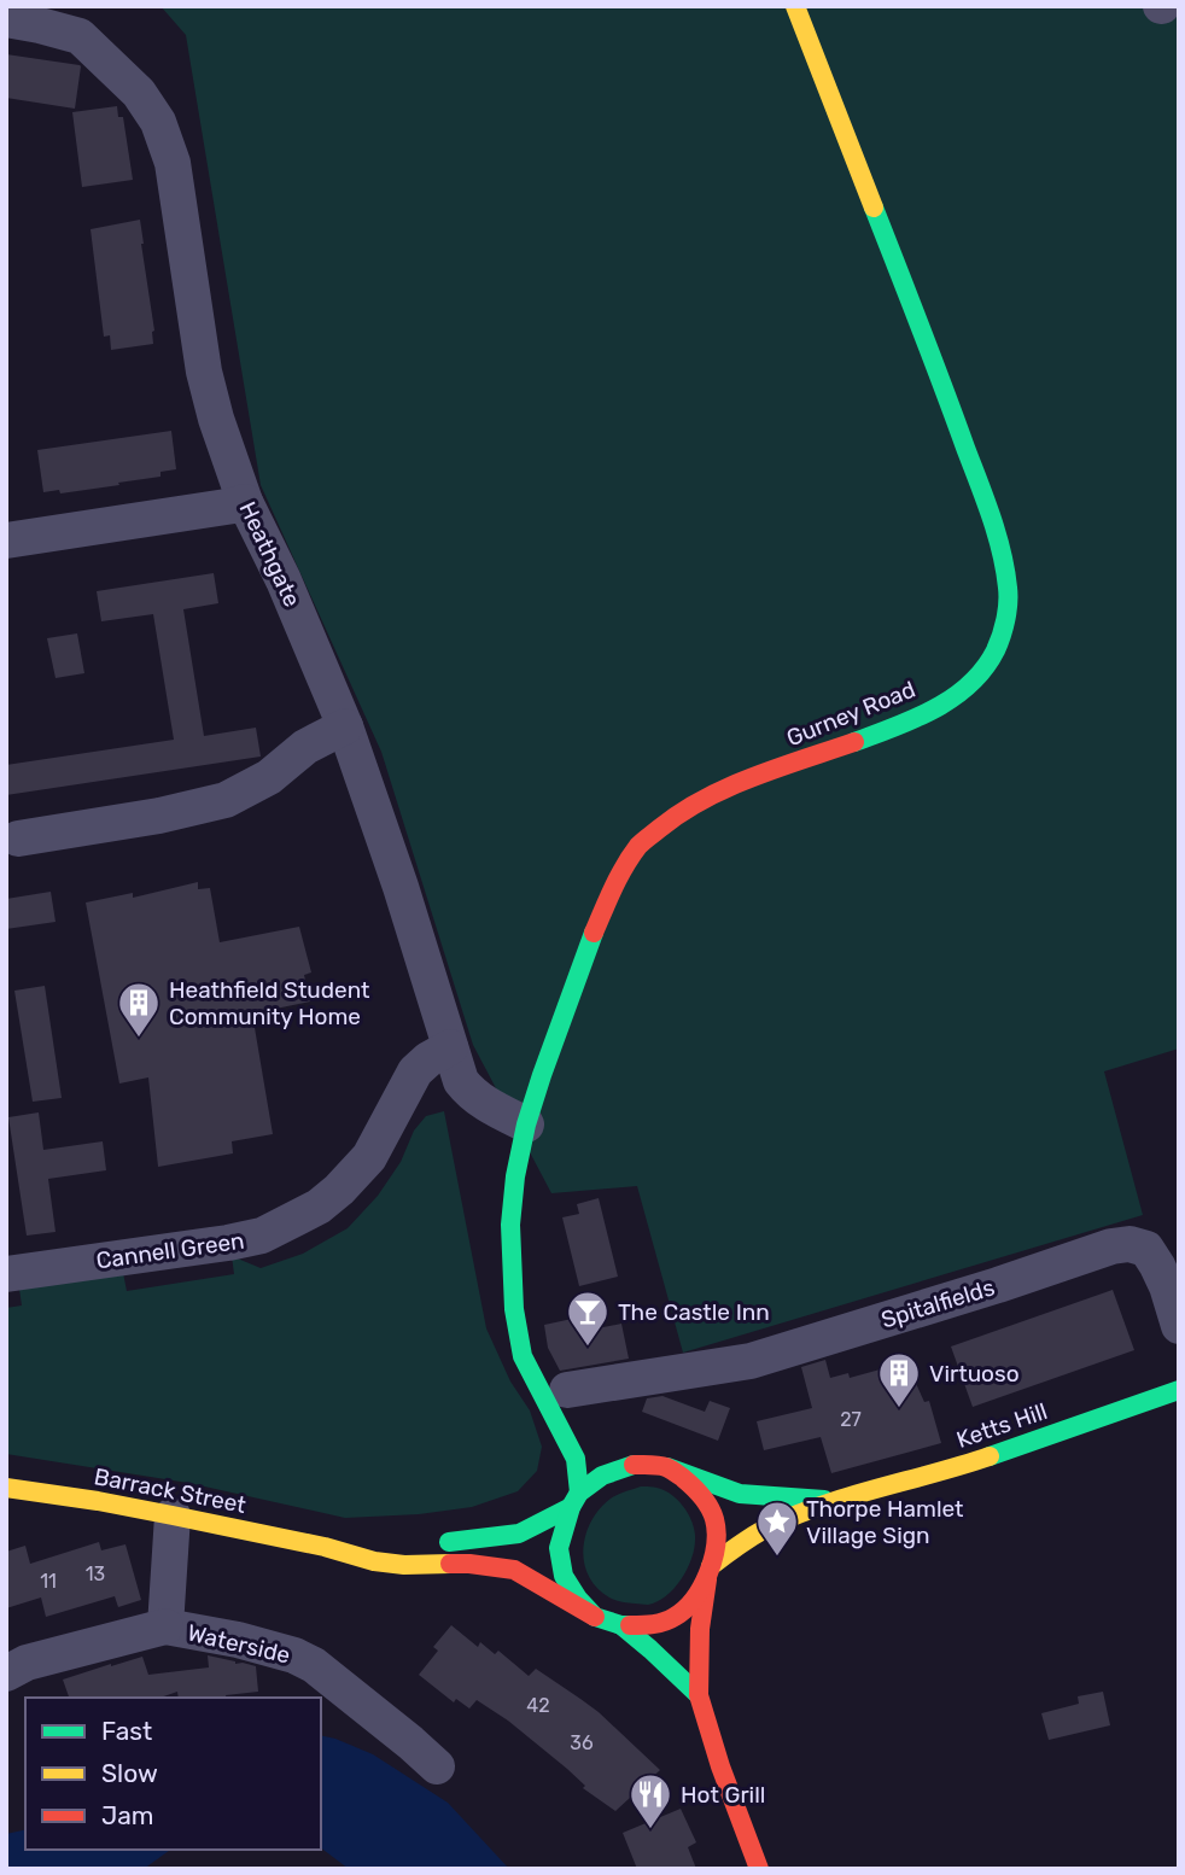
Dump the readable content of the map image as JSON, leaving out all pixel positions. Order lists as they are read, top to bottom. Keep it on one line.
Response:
{"streets":{"main road":["Gurney Road","Ketts Hill","Barrack Street"],"street":["Heathgate","Cannell Green","Spitalfields","Waterside"]},"crossings":[["Heathgate","Gurney Road"],["Heathgate","Cannell Green"],["Gurney Road","Spitalfields"],["Gurney Road","Ketts Hill"],["Gurney Road","Barrack Street"],["Ketts Hill","Barrack Street"],["Barrack Street","Waterside"]],"places":{"building":["Heathfield Student Community Home","Virtuoso"],"bar":["The Castle Inn"],"place":["Thorpe Hamlet Village Sign"],"restaurant":["Hot Grill"]},"house_numbers":["27","13","11","42","36"],"legend":["Fast","Slow","Jam"]}
